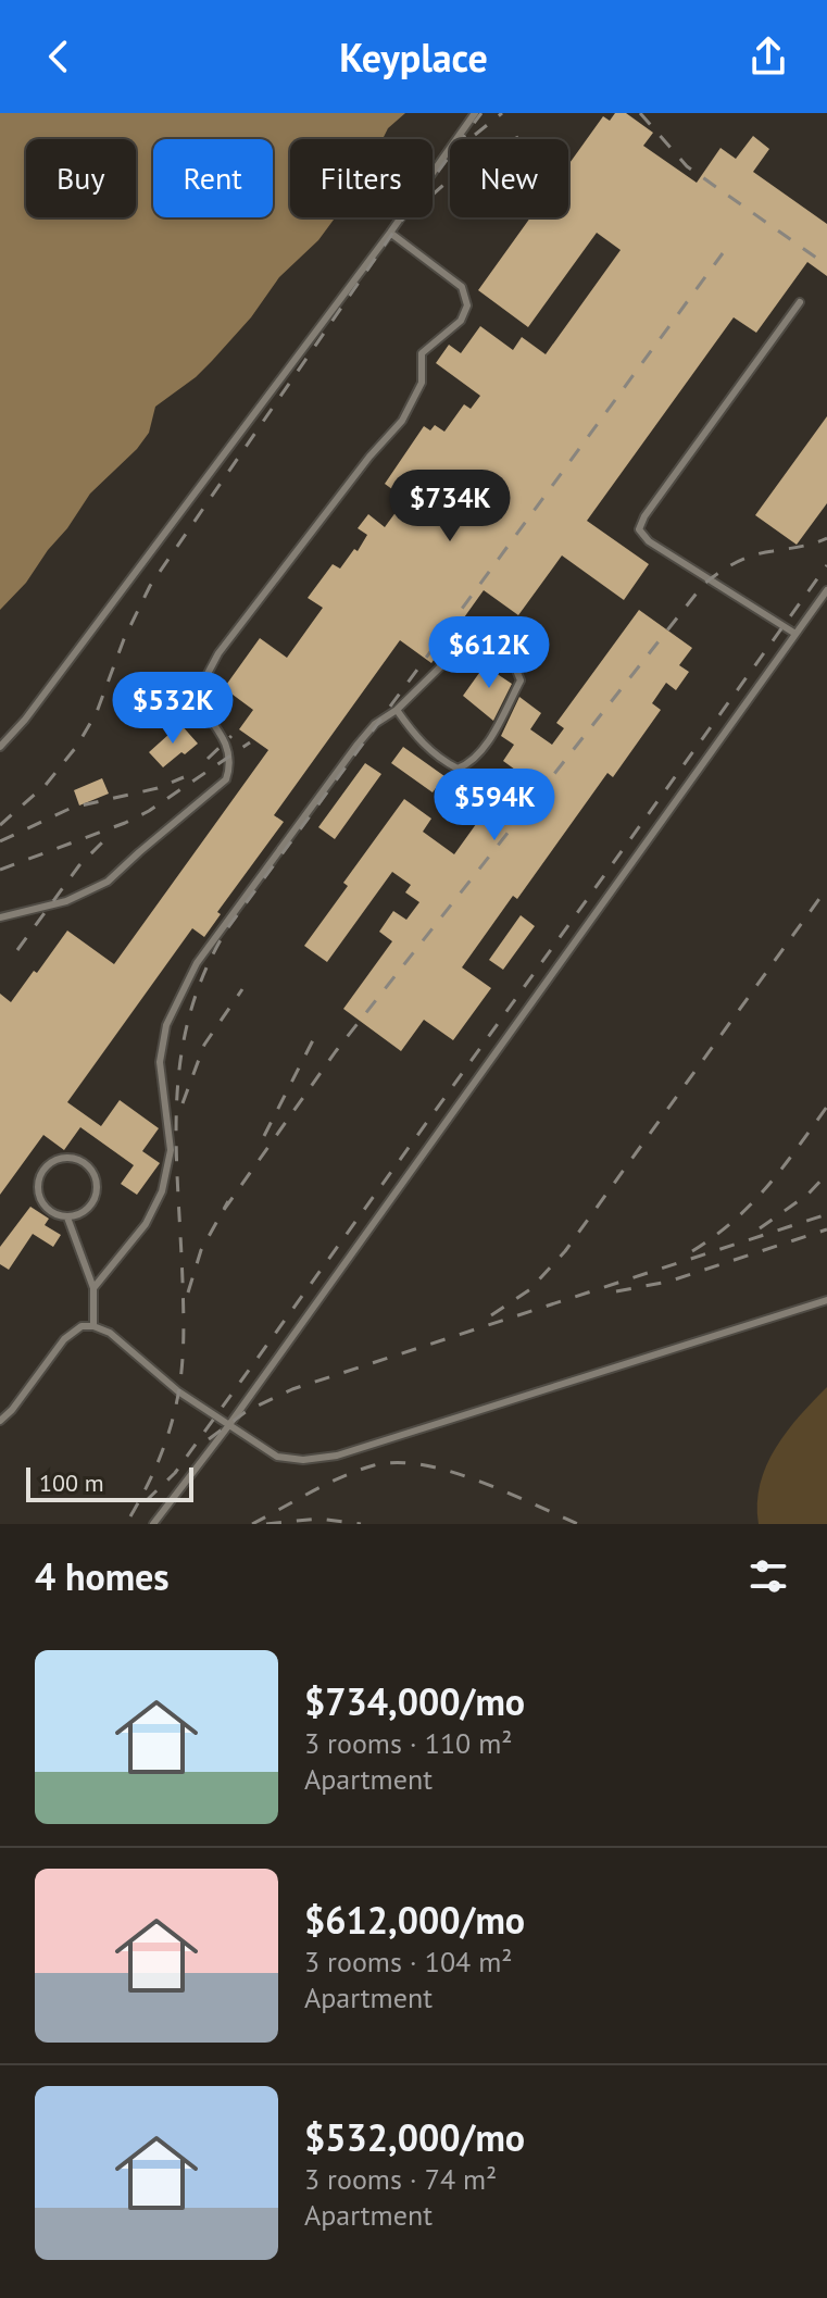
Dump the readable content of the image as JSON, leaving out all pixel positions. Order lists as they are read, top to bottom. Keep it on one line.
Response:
{"scale_bar":"100 m","page":{"header":"Keyplace","chip":["Buy","Rent","Filters","New"],"price":["$734K","$612K","$532K","$594K"],"scale":"100 m","heading":"4 homes","list":[{"name":"$734,000/mo","note":"3 rooms · 110 m² · Apartment"},{"name":"$612,000/mo","note":"3 rooms · 104 m² · Apartment"},{"name":"$532,000/mo","note":"3 rooms · 74 m² · Apartment"}]}}
